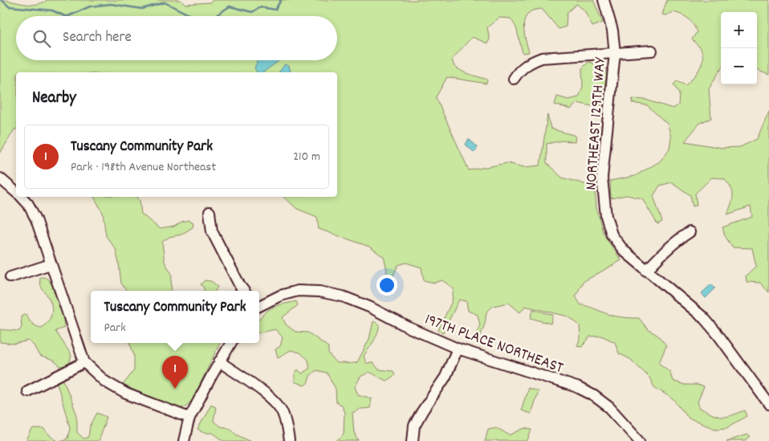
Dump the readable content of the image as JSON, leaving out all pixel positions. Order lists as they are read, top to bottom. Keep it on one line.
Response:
{"streets":{"street":["NORTHEAST 129TH WAY","197TH PLACE NORTHEAST"]},"page":{"map_buttons":["+","−"],"search":"Search here","heading":"Nearby","list":[{"mark":"1","name":"Tuscany Community Park","note":"Park · 198th Avenue Northeast","value":"210 m"}],"popup":["Tuscany Community Park","Park"],"pins":"1"}}
